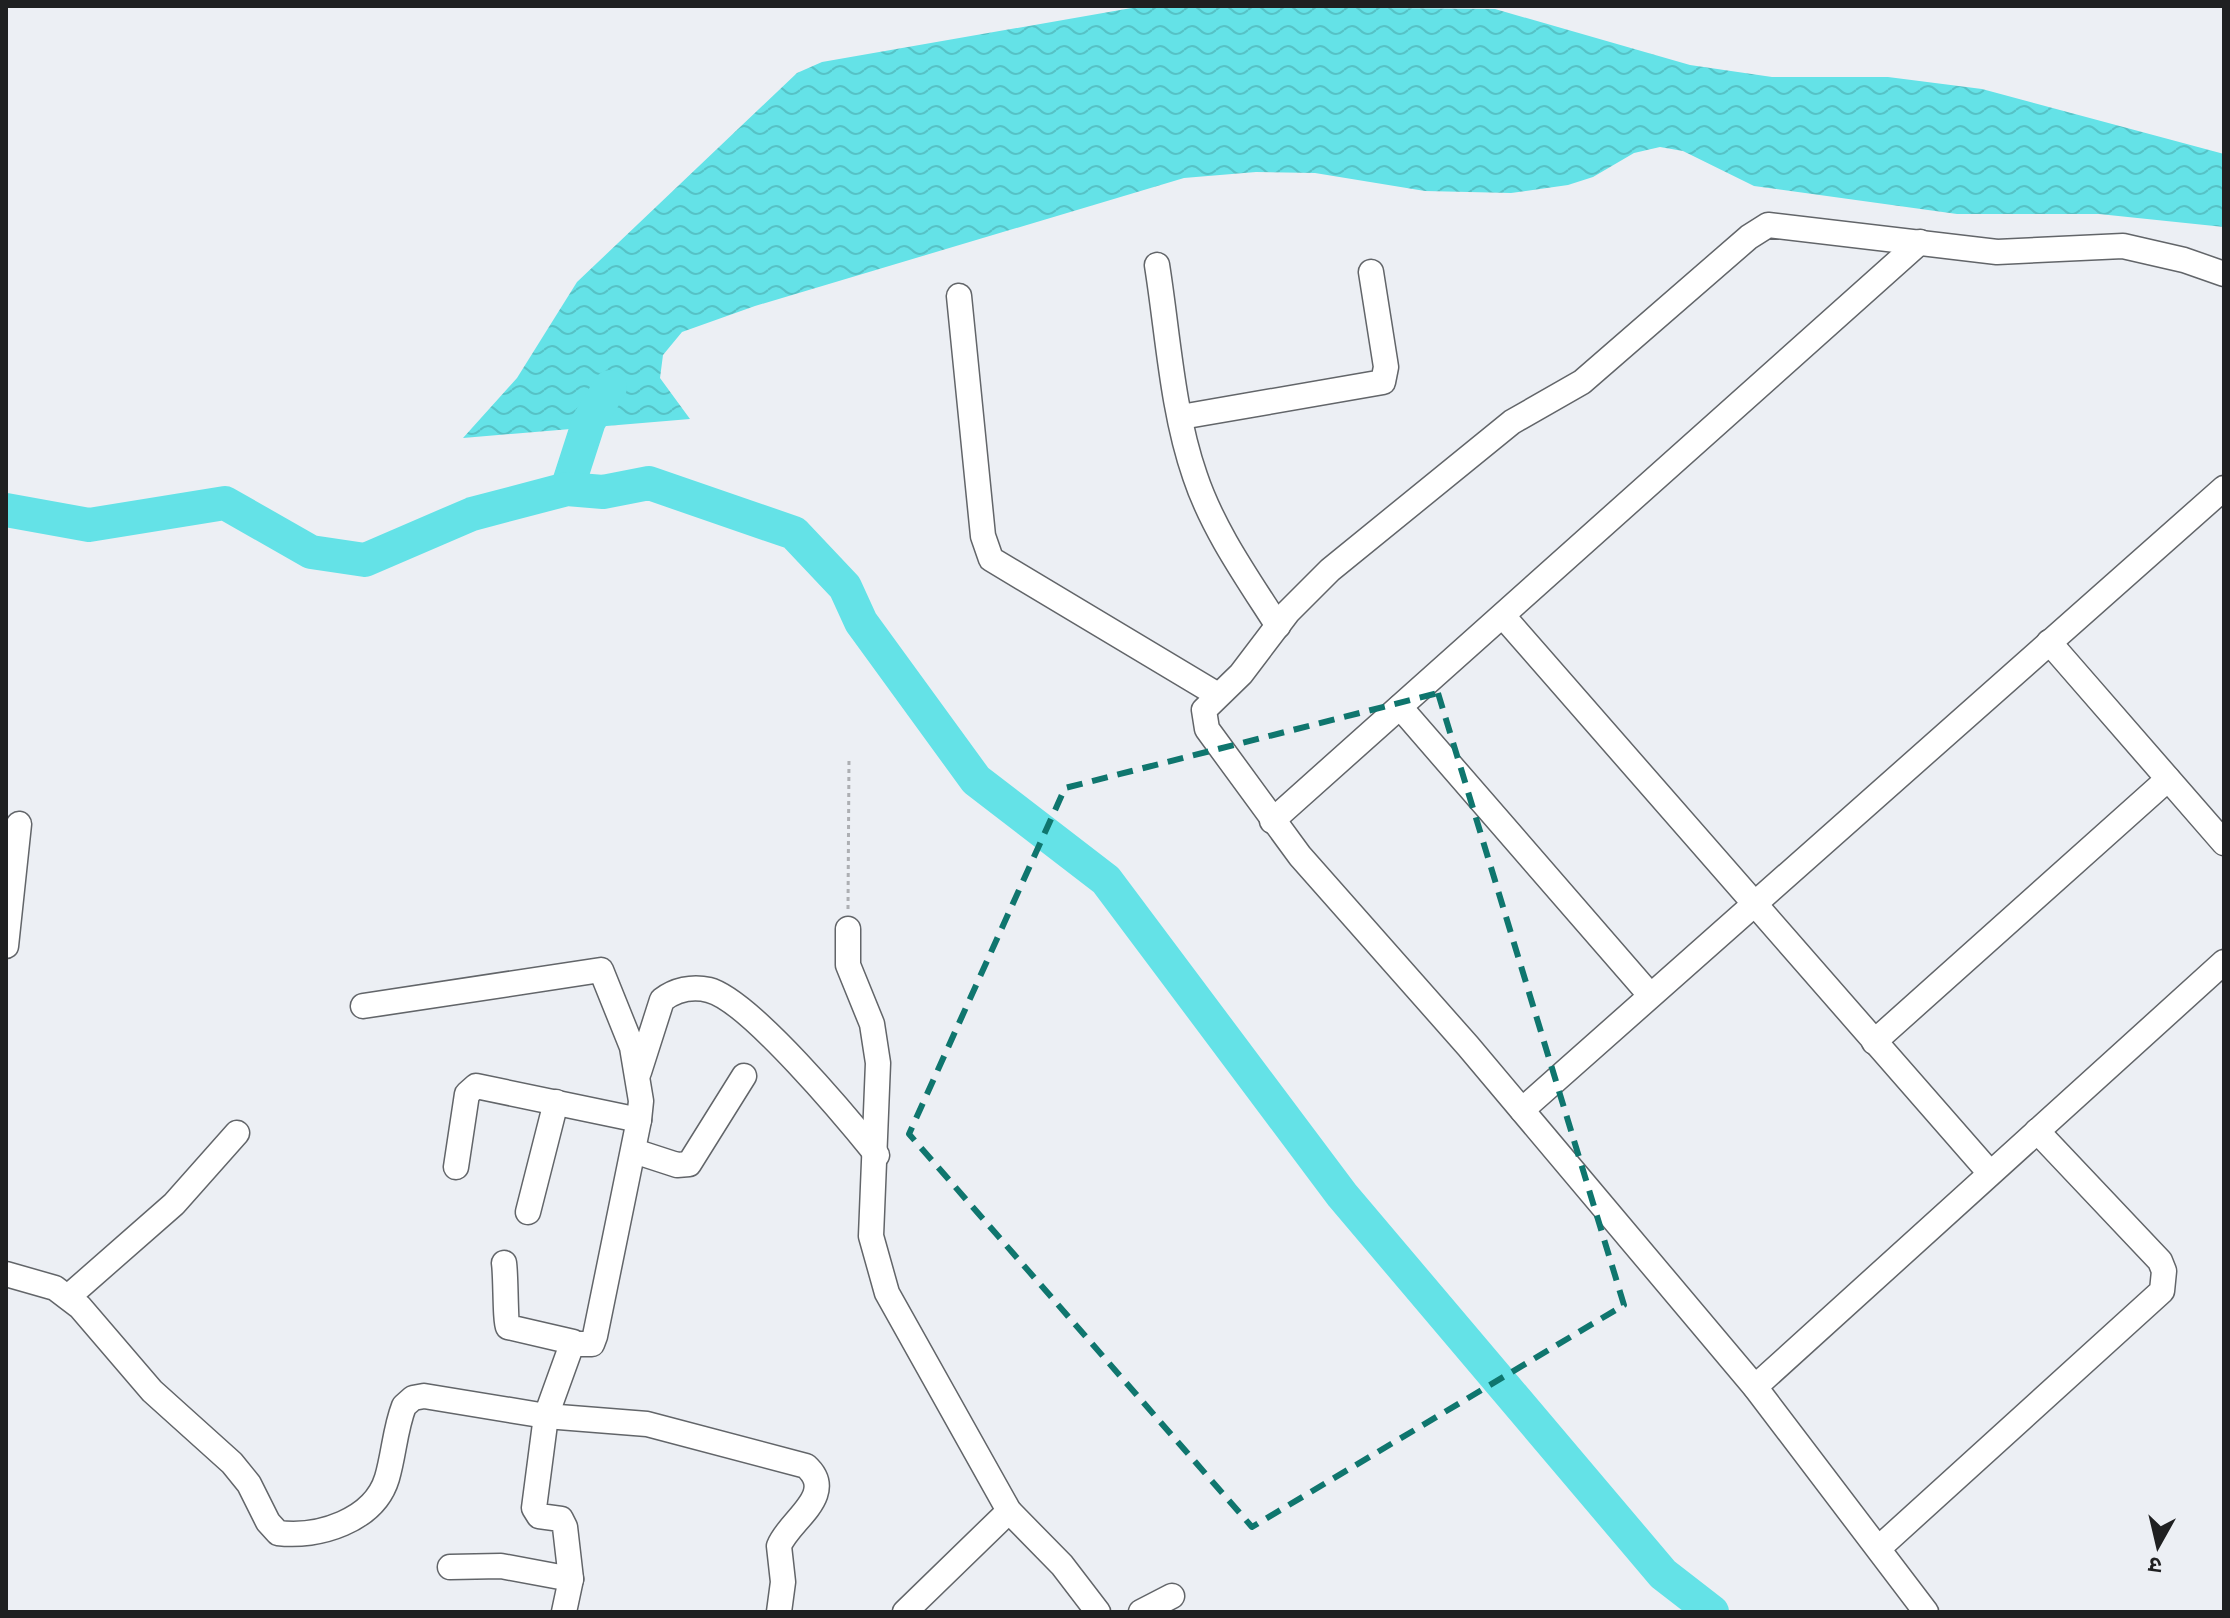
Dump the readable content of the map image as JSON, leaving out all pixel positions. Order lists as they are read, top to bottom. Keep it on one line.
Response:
{"north":"bottom"}
